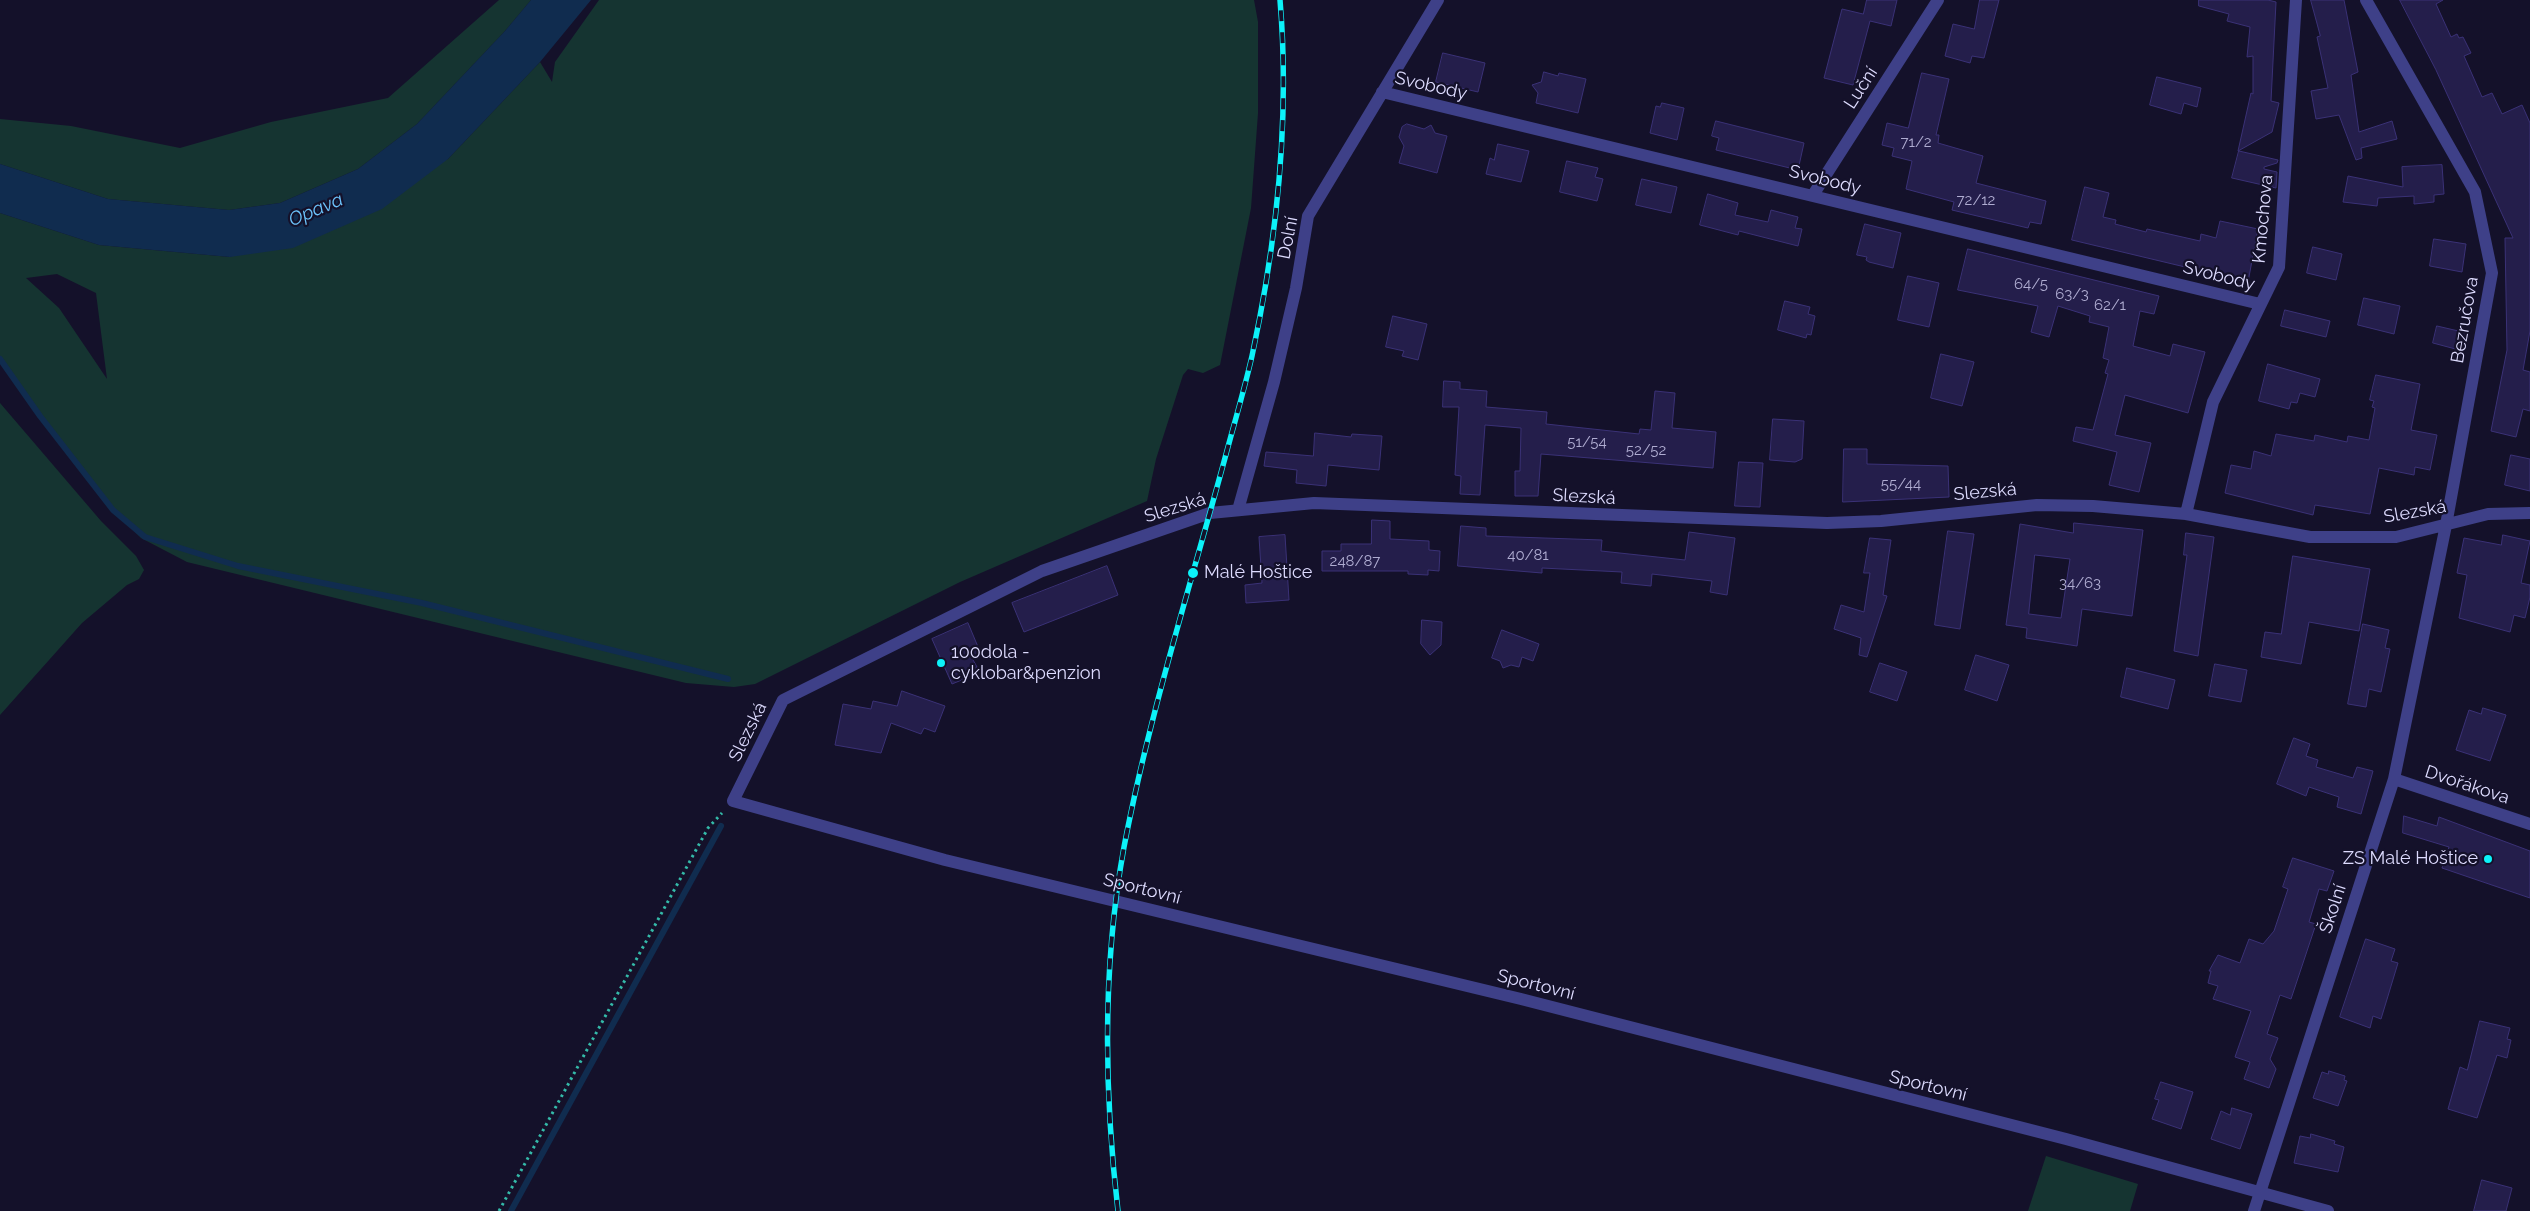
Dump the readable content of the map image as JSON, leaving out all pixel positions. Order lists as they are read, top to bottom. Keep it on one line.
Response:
{"streets":{"street":["Svobody","Luční","Kmochova","Dolní","Bezručova","Slezská","Dvořákova","Sportovní","Školní"]},"crossings":[["Svobody","Luční"],["Svobody","Kmochova"],["Svobody","Dolní"],["Kmochova","Slezská"],["Dolní","Slezská"],["Bezručova","Slezská"],["Bezručova","Školní"],["Slezská","Sportovní"],["Slezská","Školní"],["Dvořákova","Školní"],["Sportovní","Školní"]],"water":["Opava"],"places":["Malé Hoštice","100dola - cyklobar&penzion","ZS Malé Hoštice"],"house_numbers":["71/2","72/12","64/5","63/3","62/1","51/54","52/52","55/44","40/81","248/87","34/63"]}
